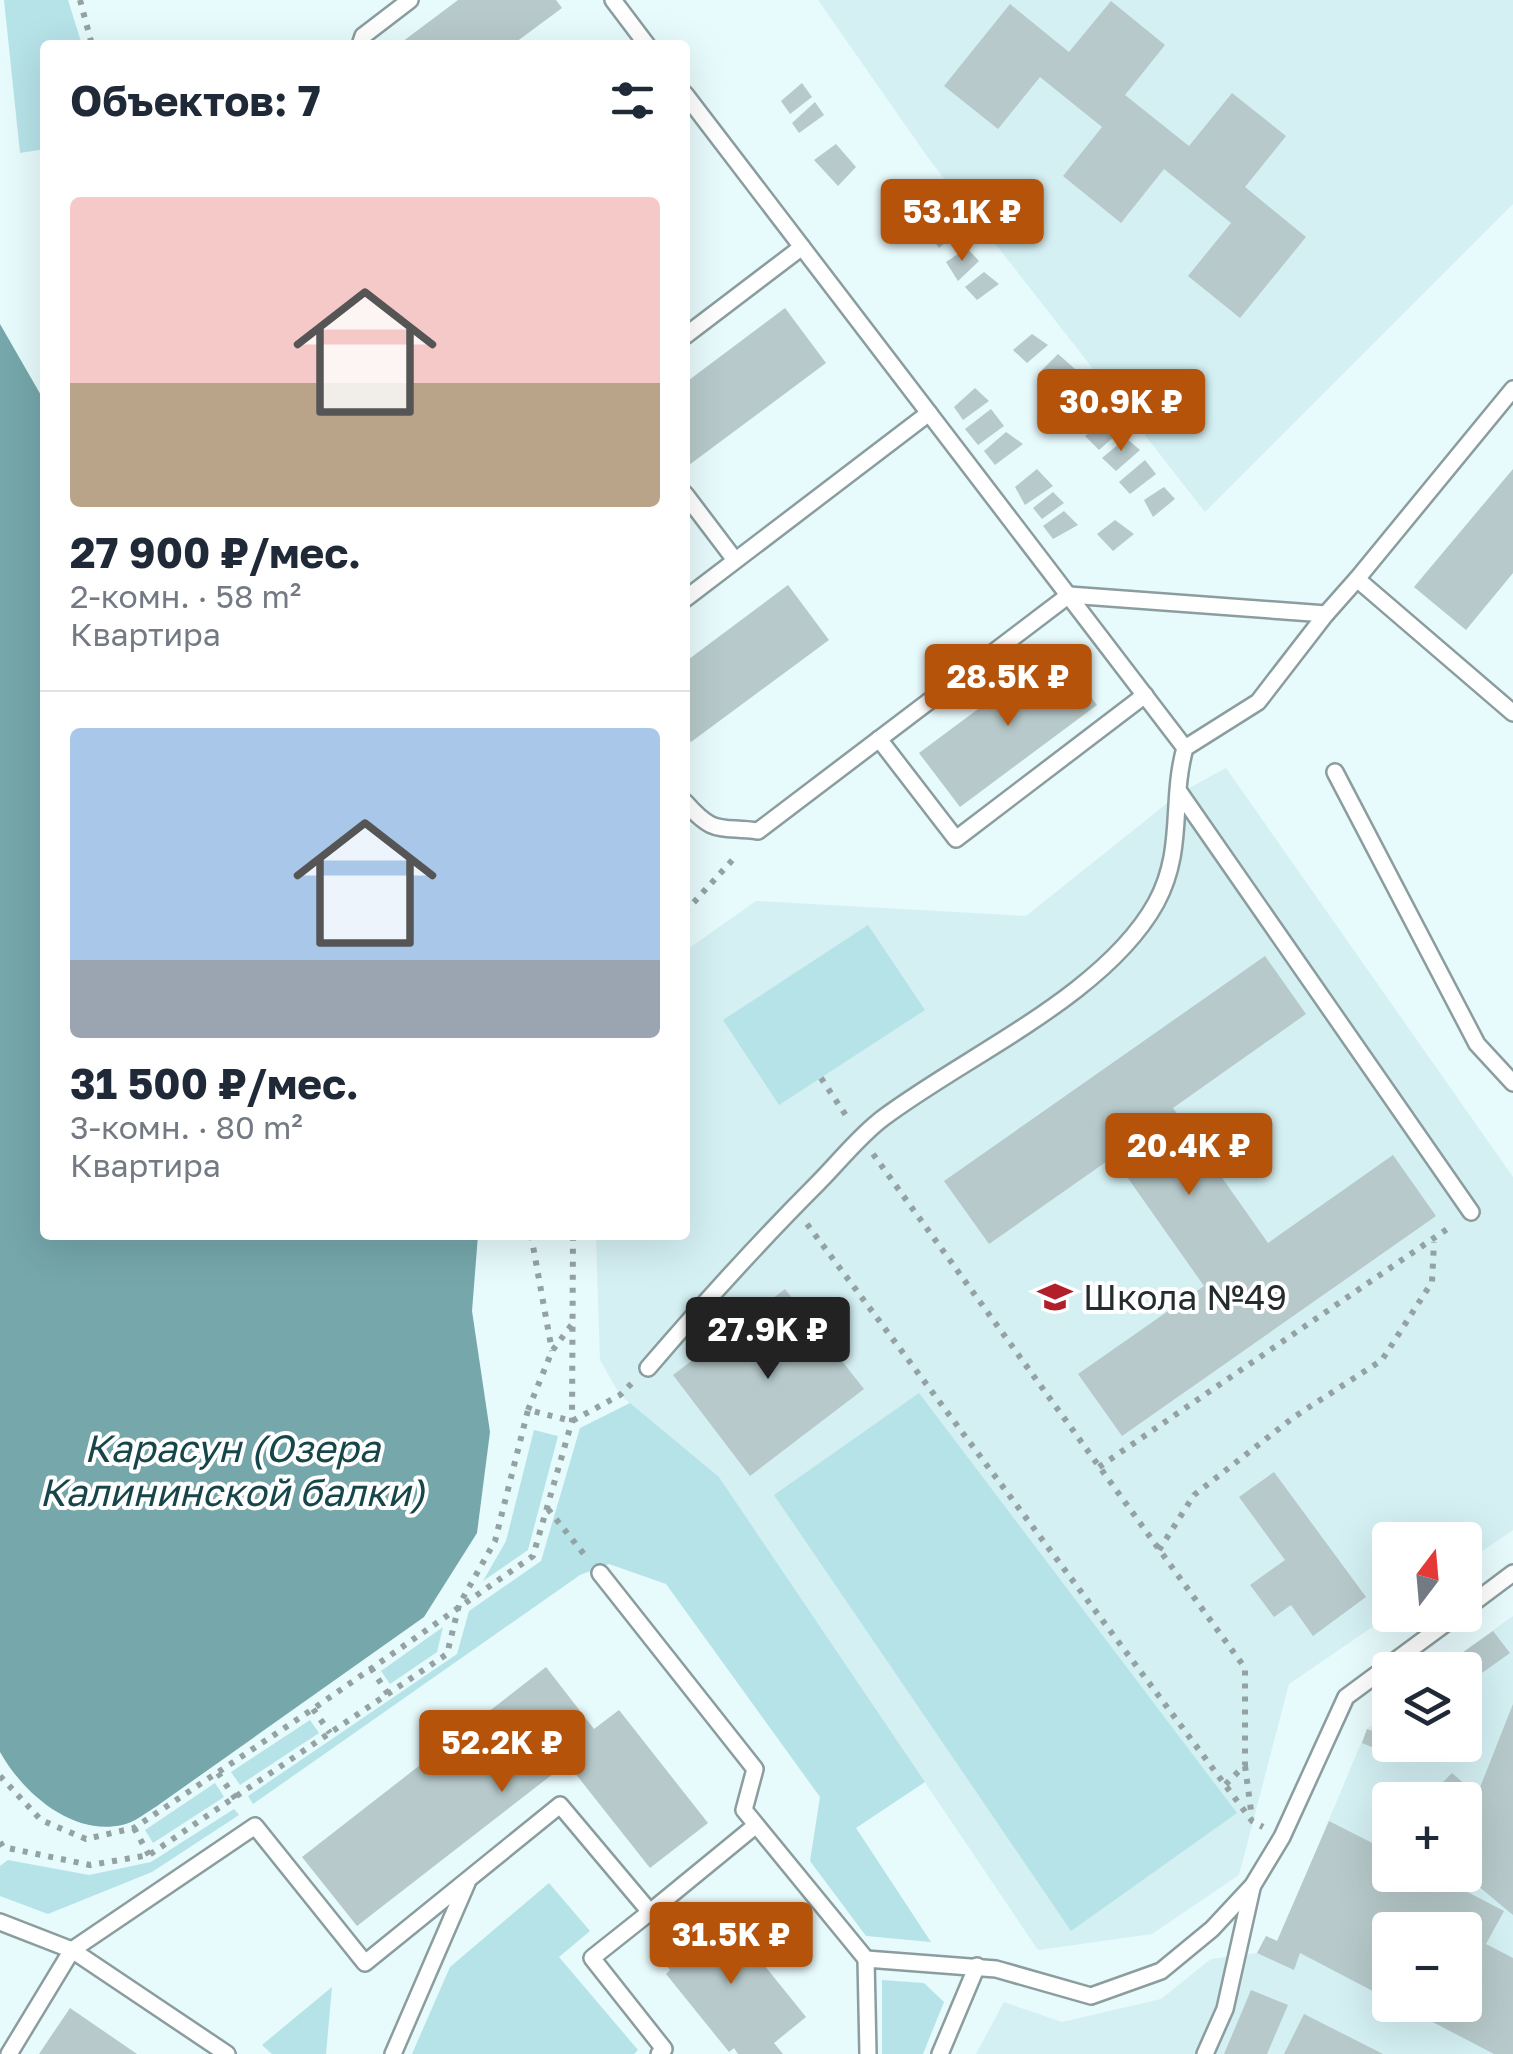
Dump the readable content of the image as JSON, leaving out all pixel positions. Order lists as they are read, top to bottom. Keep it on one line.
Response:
{"water":["Карасун (Озера Калининской балки)"],"places":{"school or university":["Школа №49"]},"north":"top","page":{"heading":"Объектов: 7","list":[{"name":"27 900 ₽/мес.","note":"2-комн. · 58 m² · Квартира"},{"name":"31 500 ₽/мес.","note":"3-комн. · 80 m² · Квартира"}],"price":["53.1K ₽","30.9K ₽","28.5K ₽","20.4K ₽","27.9K ₽","52.2K ₽","31.5K ₽"],"map_buttons":["+","−"]}}
